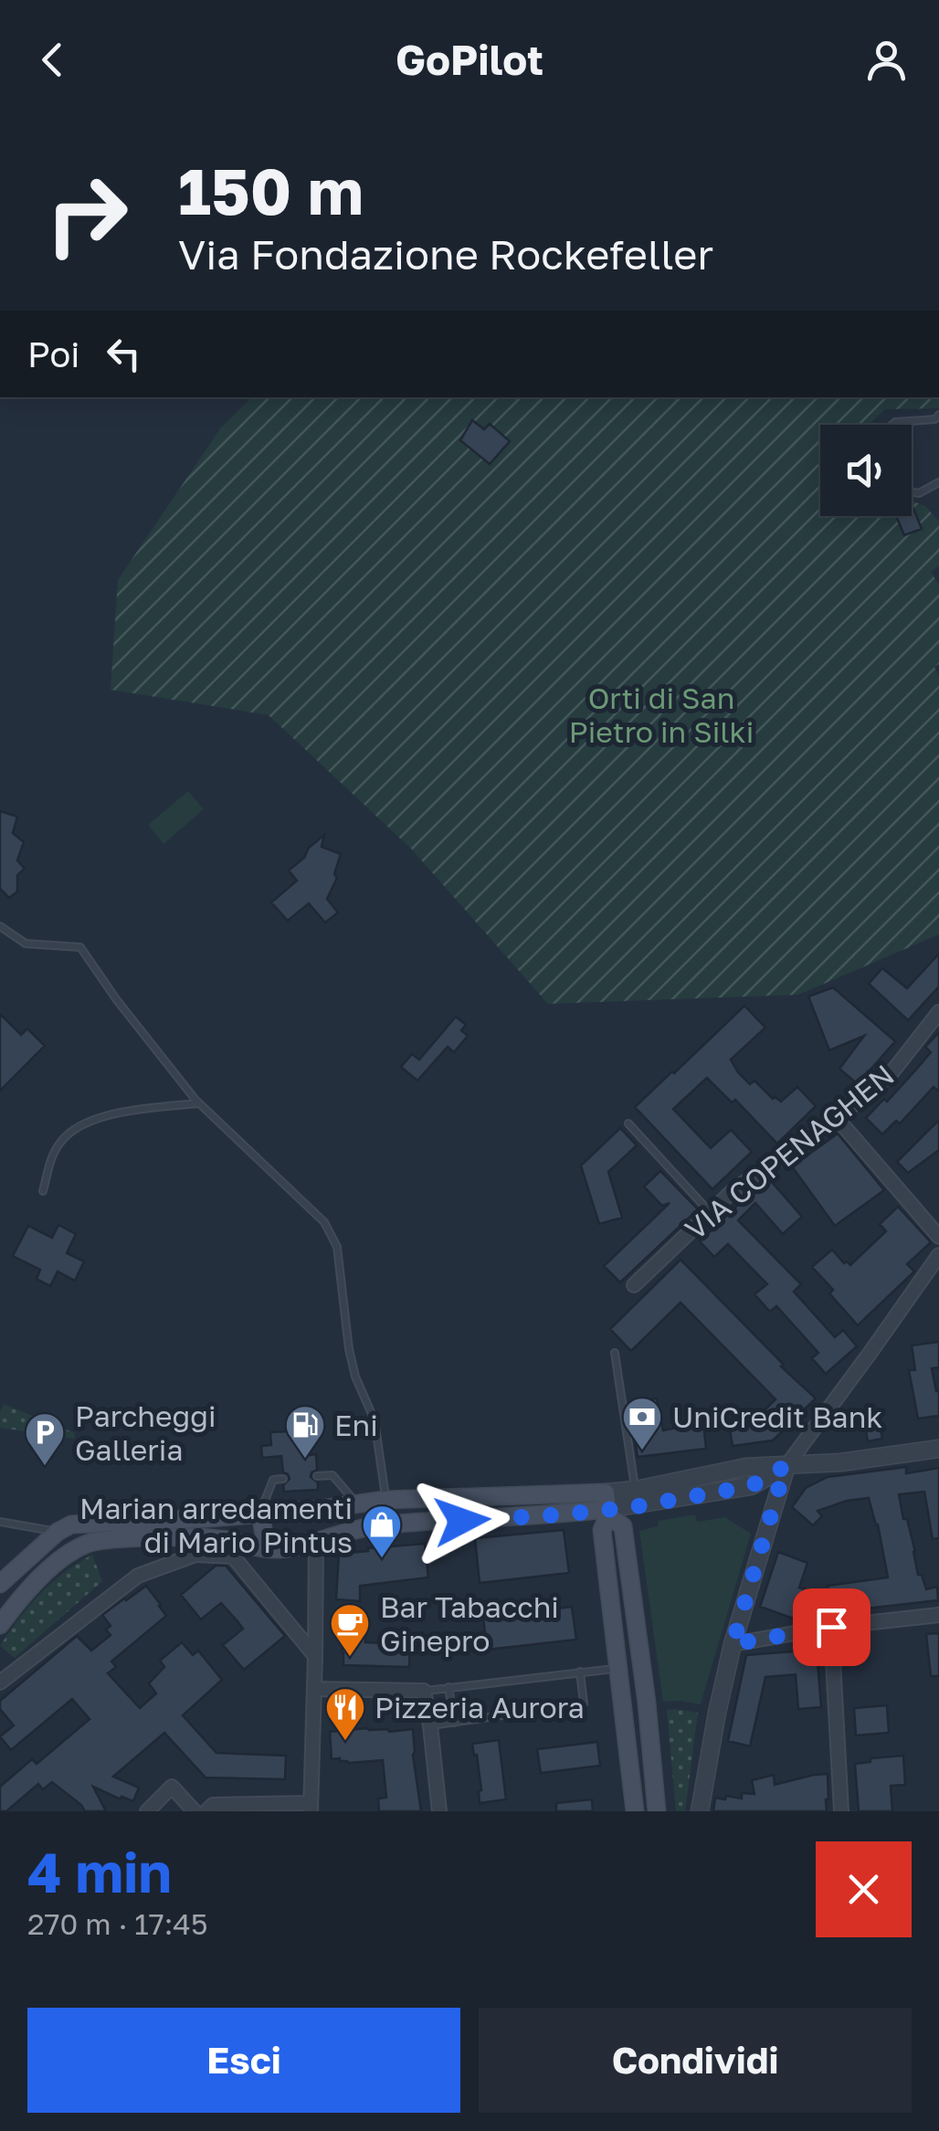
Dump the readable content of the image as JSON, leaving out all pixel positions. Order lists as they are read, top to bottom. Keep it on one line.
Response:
{"streets":{"street":["VIA COPENAGHEN"]},"parks":["Orti di San Pietro in Silki"],"places":{"bank":["UniCredit Bank"],"fuel station":["Eni"],"parking":["Parcheggi Galleria"],"shop":["Marian arredamenti di Mario Pintus"],"cafe":["Bar Tabacchi Ginepro"],"restaurant":["Pizzeria Aurora"]},"page":{"header":"GoPilot","turn":["150 m","Via Fondazione Rockefeller"],"then":"Poi","heading":["4 min","270 m · 17:45"],"buttons":["Esci","Condividi"]}}
